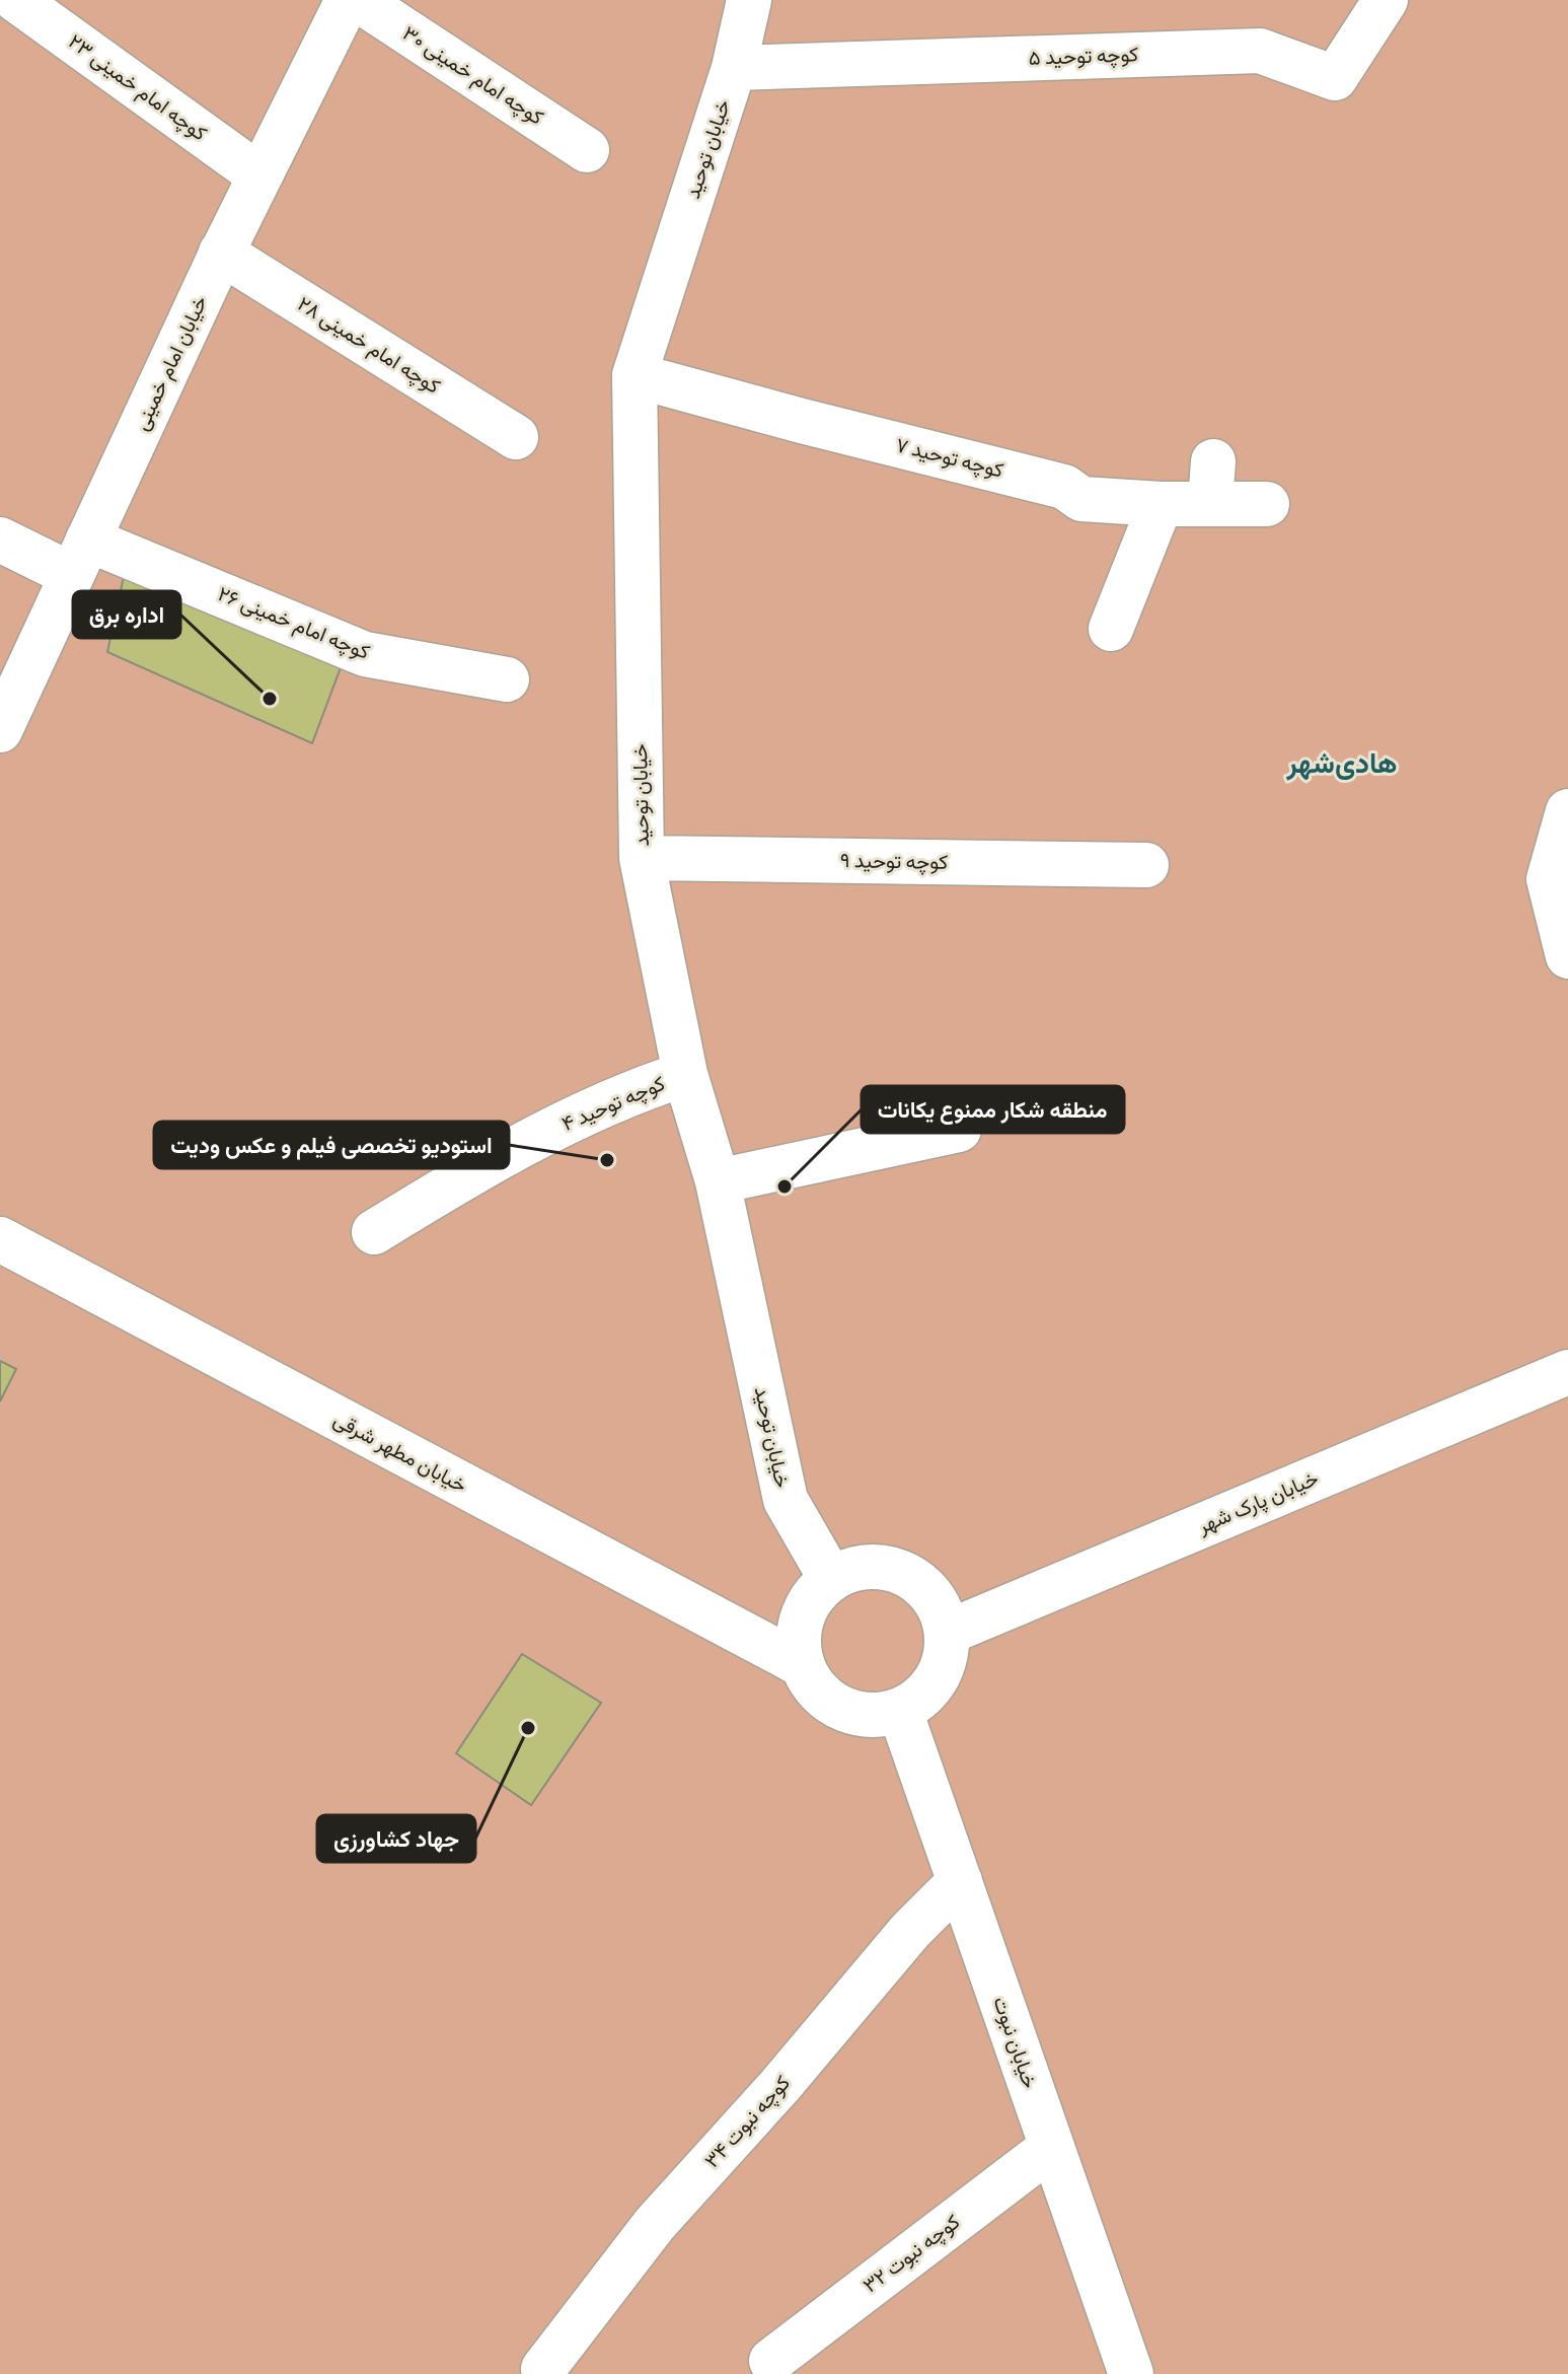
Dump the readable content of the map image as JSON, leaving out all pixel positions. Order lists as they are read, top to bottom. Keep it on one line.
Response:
{"streets":{"street":["کوچه توحید ۵","کوچه امام خمینی ۳۰","کوچه امام خمینی ۲۳","خیابان توحید","کوچه امام خمینی ۲۸","خیابان امام خمینی","کوچه توحید ۷","کوچه امام خمینی ۲۶","کوچه توحید ۹","کوچه توحید ۴","خیابان مطهر شرقی","خیابان پارک شهر","خیابان نبوت","کوچه نبوت ۳۴","کوچه نبوت ۳۲"]},"crossings":[["کوچه توحید ۵","خیابان توحید"],["کوچه امام خمینی ۲۳","خیابان امام خمینی"],["خیابان توحید","کوچه توحید ۷"],["خیابان توحید","کوچه توحید ۹"],["خیابان توحید","کوچه توحید ۴"],["خیابان توحید","خیابان مطهر شرقی"],["خیابان توحید","خیابان پارک شهر"],["خیابان توحید","خیابان نبوت"],["کوچه امام خمینی ۲۸","خیابان امام خمینی"],["خیابان امام خمینی","کوچه امام خمینی ۲۶"],["خیابان مطهر شرقی","خیابان پارک شهر"],["خیابان مطهر شرقی","خیابان نبوت"],["خیابان پارک شهر","خیابان نبوت"],["خیابان نبوت","کوچه نبوت ۳۴"],["خیابان نبوت","کوچه نبوت ۳۲"]],"districts":["هادی‌شهر"],"places":["اداره برق","استودیو تخصصی فیلم و عکس ودیت","منطقه شکار ممنوع یکانات","جهاد کشاورزی"]}
